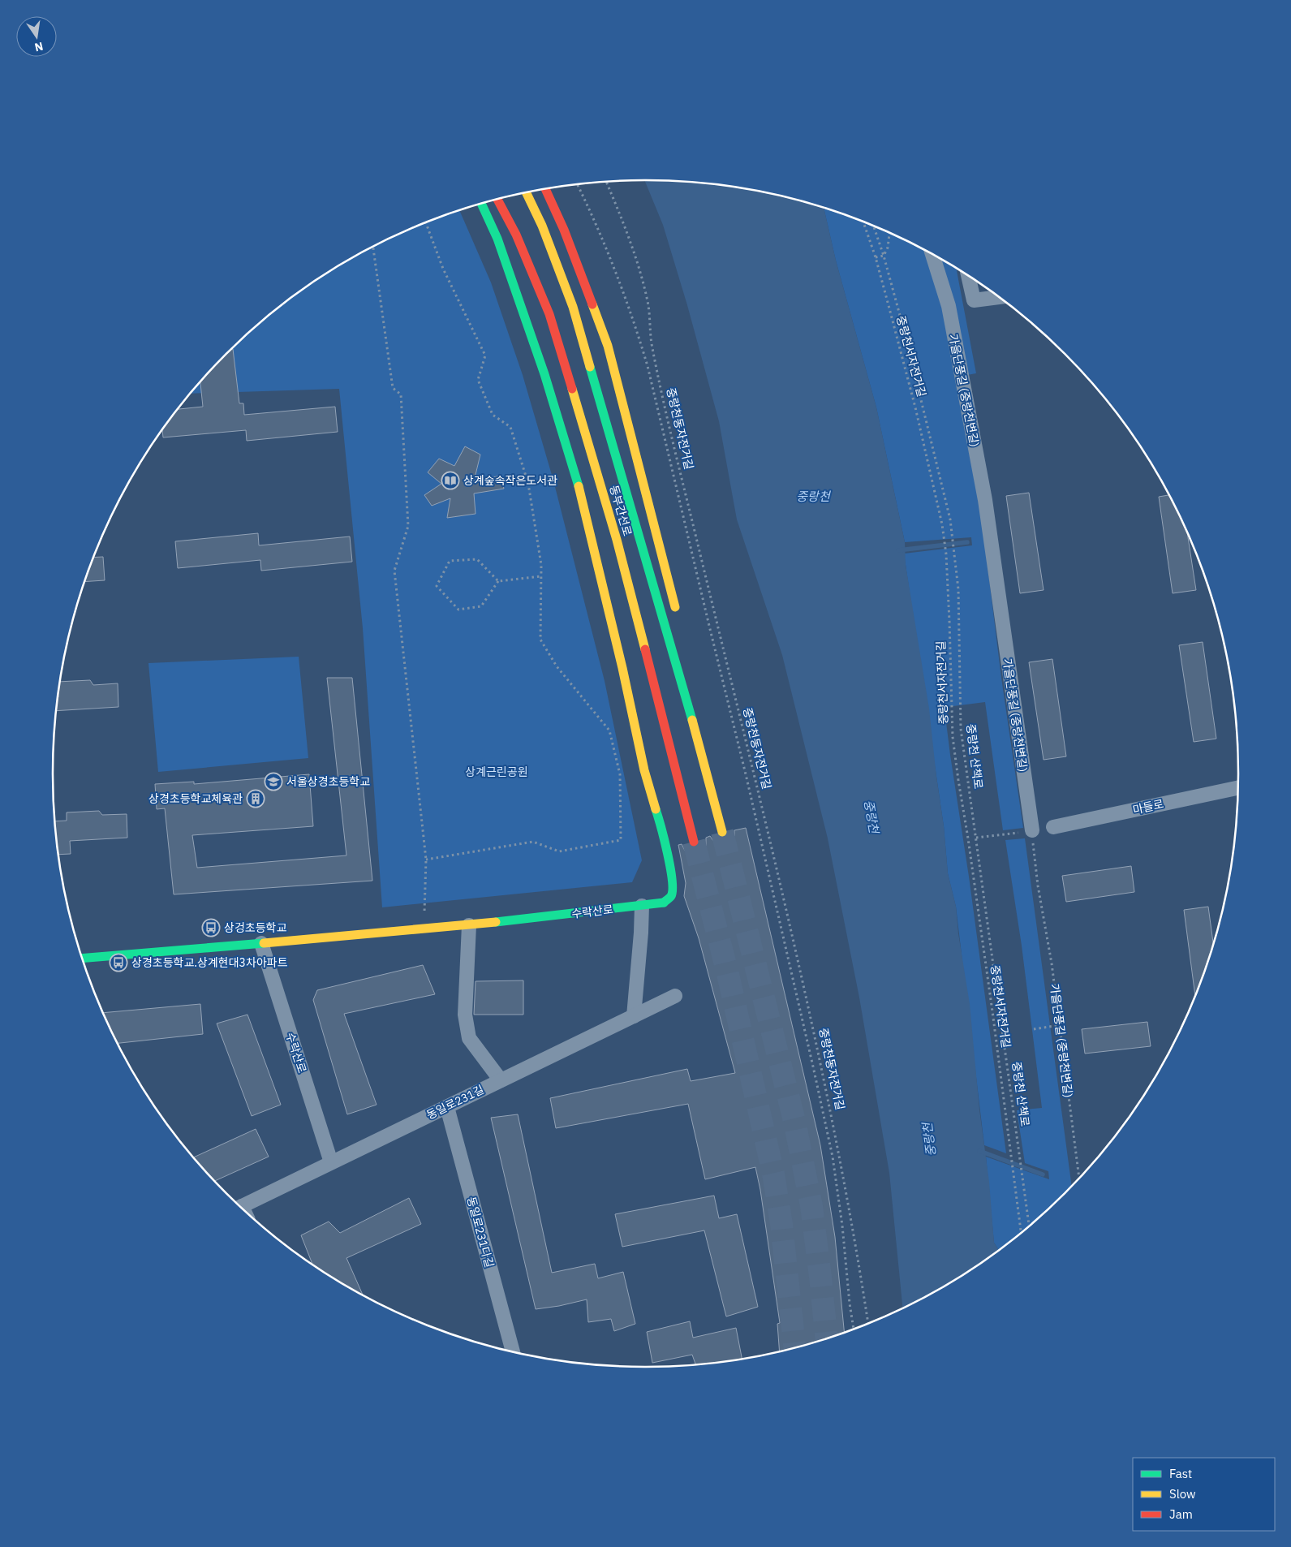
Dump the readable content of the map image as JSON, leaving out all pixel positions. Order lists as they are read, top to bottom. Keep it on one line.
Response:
{"streets":{"main road":["동부간선로","수락산로"],"street":["가을단풍길 (중랑천변길)","마들로","동일로231길","동일로231다길"],"path":["중랑천서자전거길","중랑천동자전거길","중랑천 산책로"]},"crossings":[["수락산로","동일로231길"],["동일로231길","동일로231다길"]],"water":["중랑천"],"parks":["상계근린공원"],"places":{"library":["상계숲속작은도서관"],"school or university":["서울상경초등학교"],"building":["상경초등학교체육관"],"bus stop":["상겅초등학교","상경초등학교.상계현대3차아파트"]},"legend":["Fast","Slow","Jam"],"north":"bottom"}
